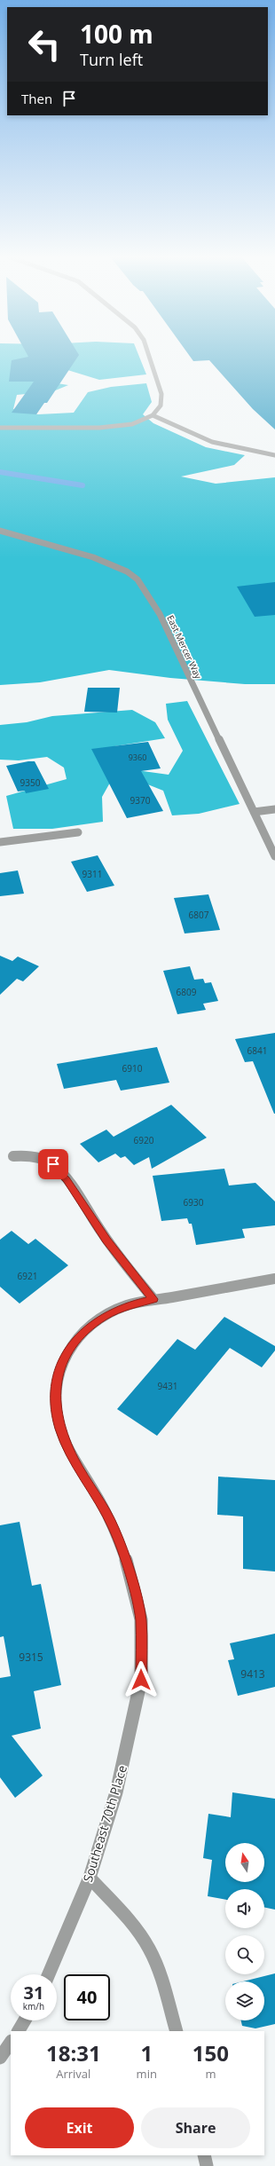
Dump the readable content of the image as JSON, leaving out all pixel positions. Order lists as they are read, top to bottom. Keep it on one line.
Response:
{"streets":{"street":["East Mercer Way","Southeast 70th Place"]},"house_numbers":["9360","9350","9370","9311","6807","6809","6841","6910","6920","6930","6921","9431","9315","9413"],"north":"top","page":{"turn":["100 m","Turn left"],"then":"Then","speed":"31 km/h","limit":"40","eta":["18:31","Arrival","1","min","150","m"],"buttons":["Exit","Share"]}}
